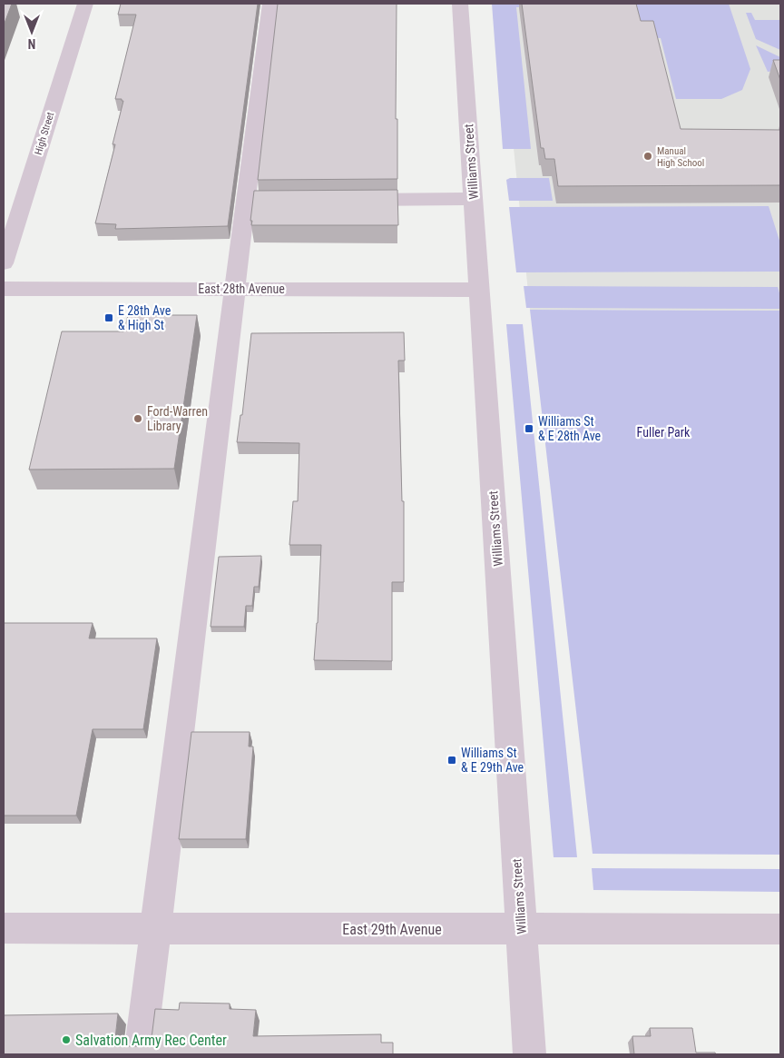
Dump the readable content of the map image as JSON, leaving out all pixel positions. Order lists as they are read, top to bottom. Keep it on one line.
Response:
{"streets":{"street":["High Street","Williams Street","East 28th Avenue","East 29th Avenue"]},"crossings":[["Williams Street","East 28th Avenue"],["Williams Street","East 29th Avenue"]],"parks":["Fuller Park"],"places":{"other":["Manual High School","Ford-Warren Library","Salvation Army Rec Center"],"transit":["E 28th Ave & High St","Williams St & E 28th Ave","Williams St & E 29th Ave"]},"north":"bottom"}
